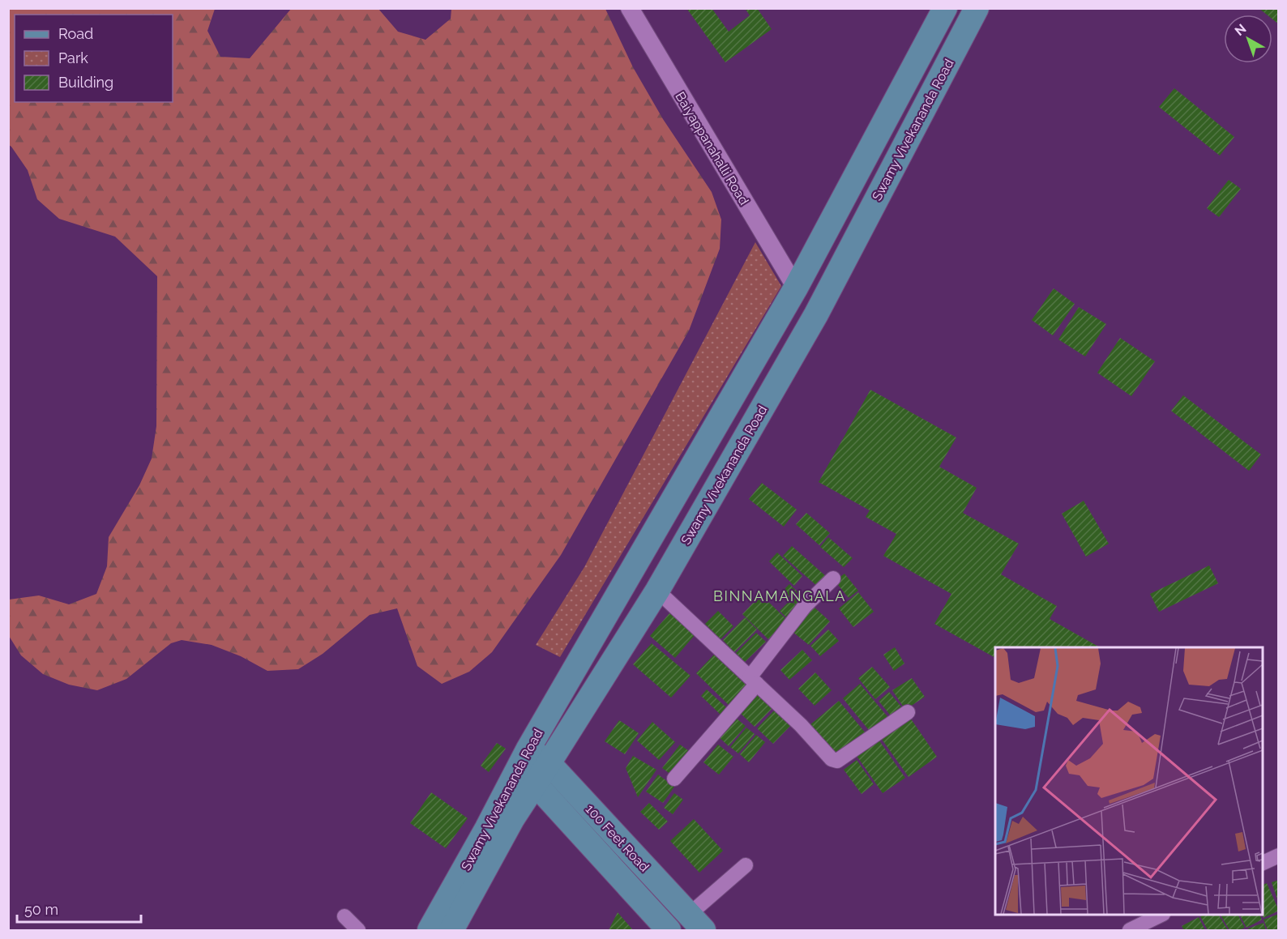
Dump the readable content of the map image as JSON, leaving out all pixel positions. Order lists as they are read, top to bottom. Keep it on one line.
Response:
{"streets":{"main road":["Swamy Vivekananda Road","100 Feet Road"],"street":["Baiyappanahalli Road"]},"crossings":[["Swamy Vivekananda Road","Baiyappanahalli Road"],["Swamy Vivekananda Road","100 Feet Road"]],"districts":["BINNAMANGALA"],"legend":["Road","Park","Building"],"scale_bar":"50 m","north":"top left"}
